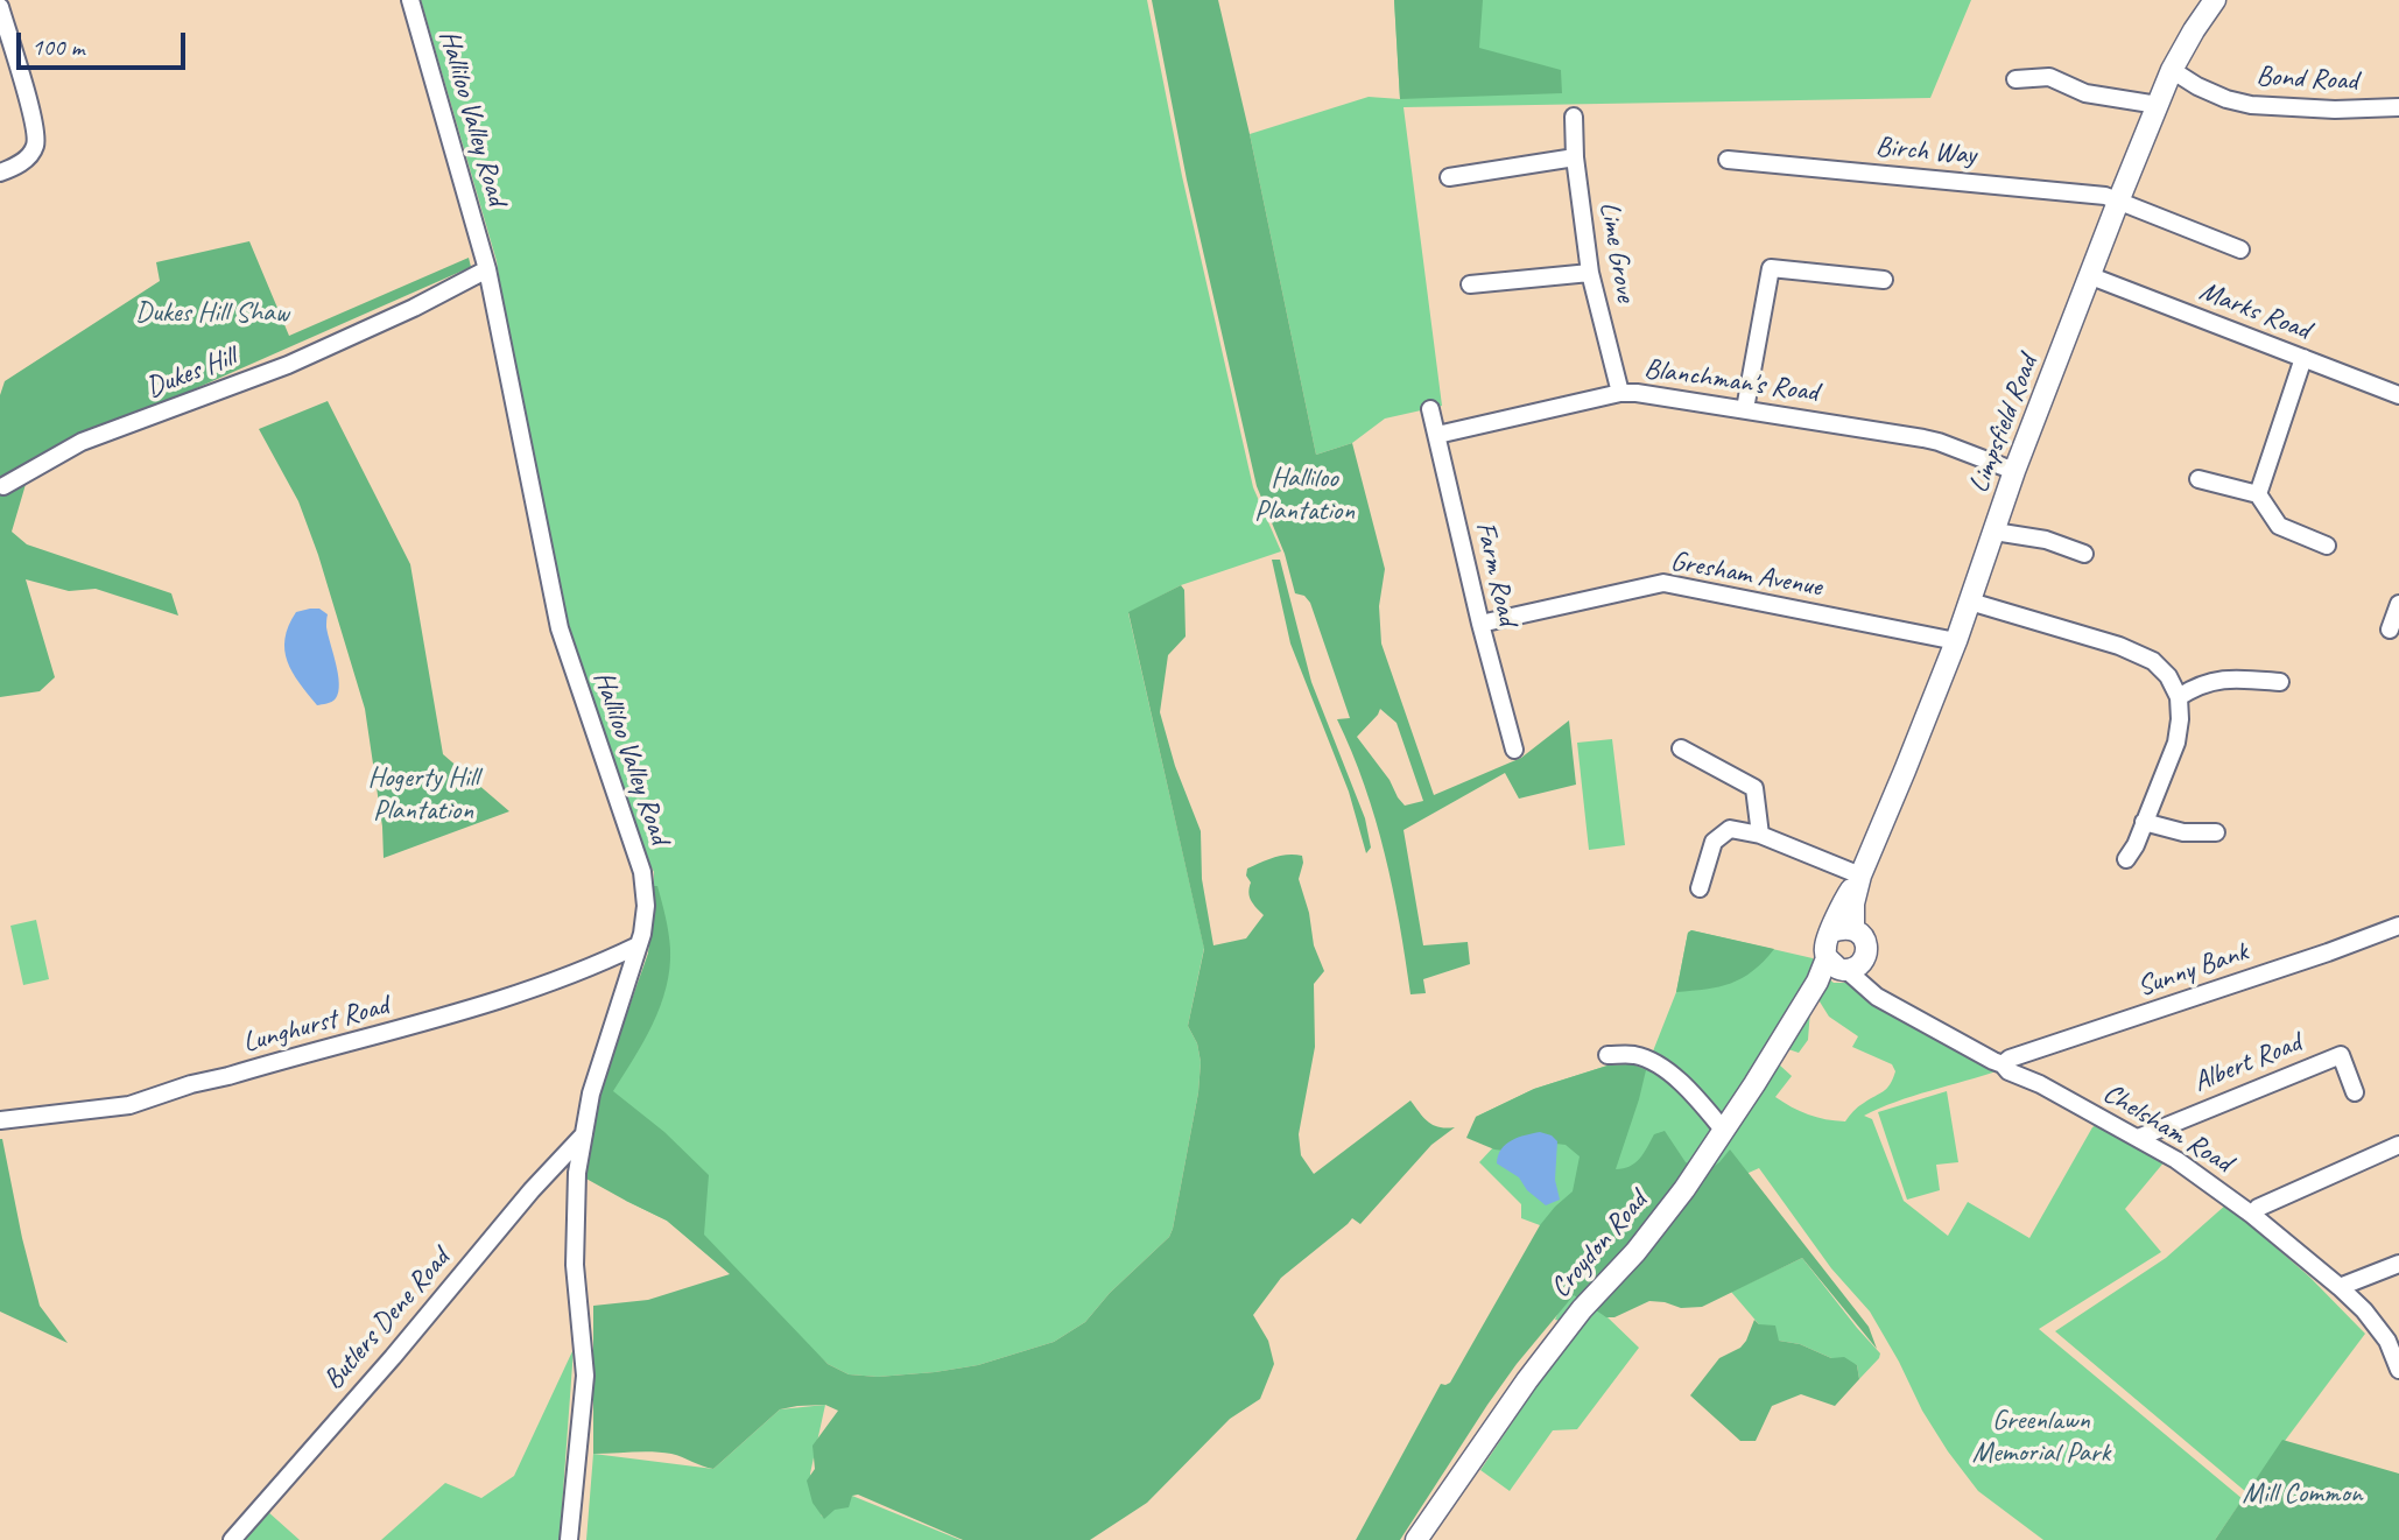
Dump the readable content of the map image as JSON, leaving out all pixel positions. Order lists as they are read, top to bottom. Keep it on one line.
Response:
{"streets":{"main road":["Limpsfield Road","Croydon Road"],"street":["Bond Road","Halliloo Valley Road","Birch Way","Lime Grove","Marks Road","Dukes Hill","Blanchman's Road","Farm Road","Gresham Avenue","Sunny Bank","Lunghurst Road","Albert Road","Chelsham Road","Butlers Dene Road"]},"crossings":[["Bond Road","Limpsfield Road"],["Halliloo Valley Road","Dukes Hill"],["Halliloo Valley Road","Lunghurst Road"],["Halliloo Valley Road","Butlers Dene Road"],["Birch Way","Limpsfield Road"],["Lime Grove","Blanchman's Road"],["Marks Road","Limpsfield Road"],["Blanchman's Road","Limpsfield Road"],["Blanchman's Road","Farm Road"],["Limpsfield Road","Gresham Avenue"],["Limpsfield Road","Chelsham Road"],["Limpsfield Road","Croydon Road"],["Farm Road","Gresham Avenue"],["Sunny Bank","Chelsham Road"],["Albert Road","Chelsham Road"],["Chelsham Road","Croydon Road"]],"parks":["Dukes Hill Shaw","Halliloo Plantation","Hogerty Hill Plantation","Greenlawn Memorial Park","Mill Common"],"scale_bar":"100 m"}
